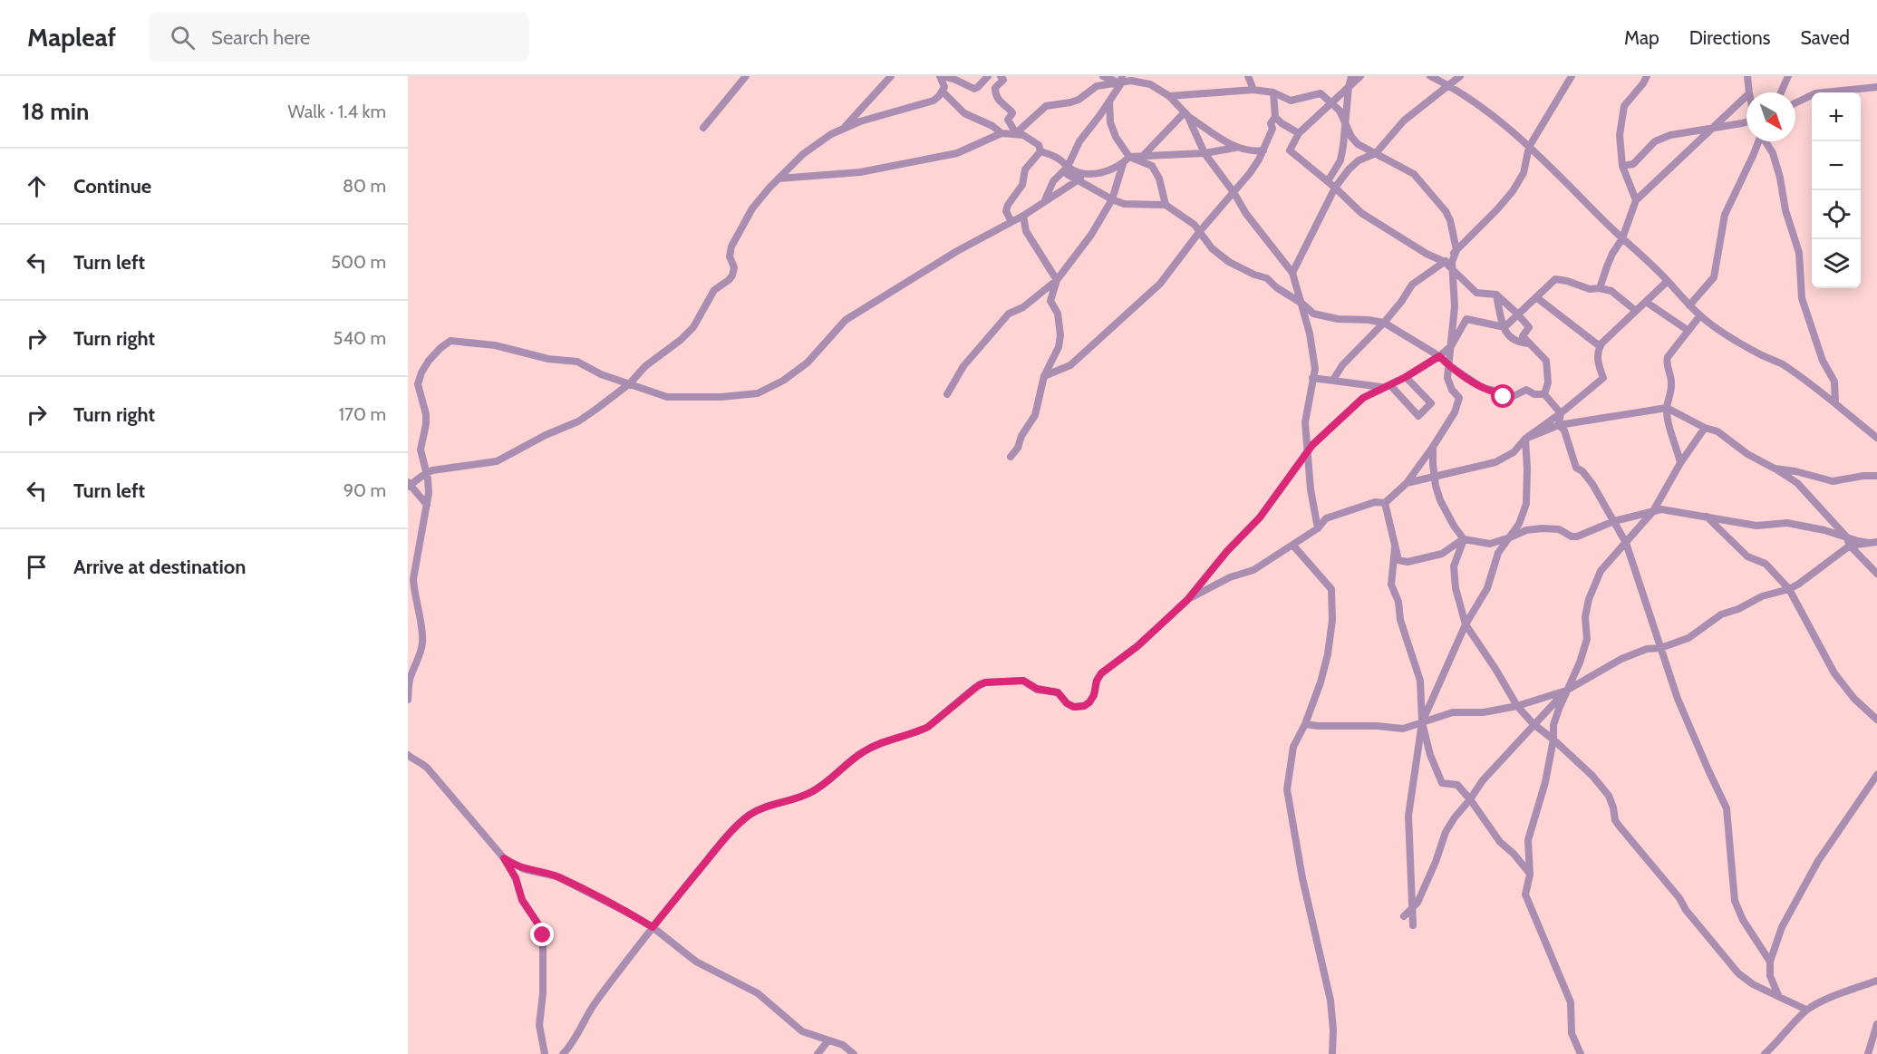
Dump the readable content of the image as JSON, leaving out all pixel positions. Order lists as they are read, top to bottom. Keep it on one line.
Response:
{"north":"bottom right","page":{"header":"Mapleaf","search":"Search here","nav":["Map","Directions","Saved"],"heading":["18 min","Walk · 1.4 km"],"map_buttons":["+","−"],"list":[["Continue","80 m"],["Turn left","500 m"],["Turn right","540 m"],["Turn right","170 m"],["Turn left","90 m"],"Arrive at destination"]}}
